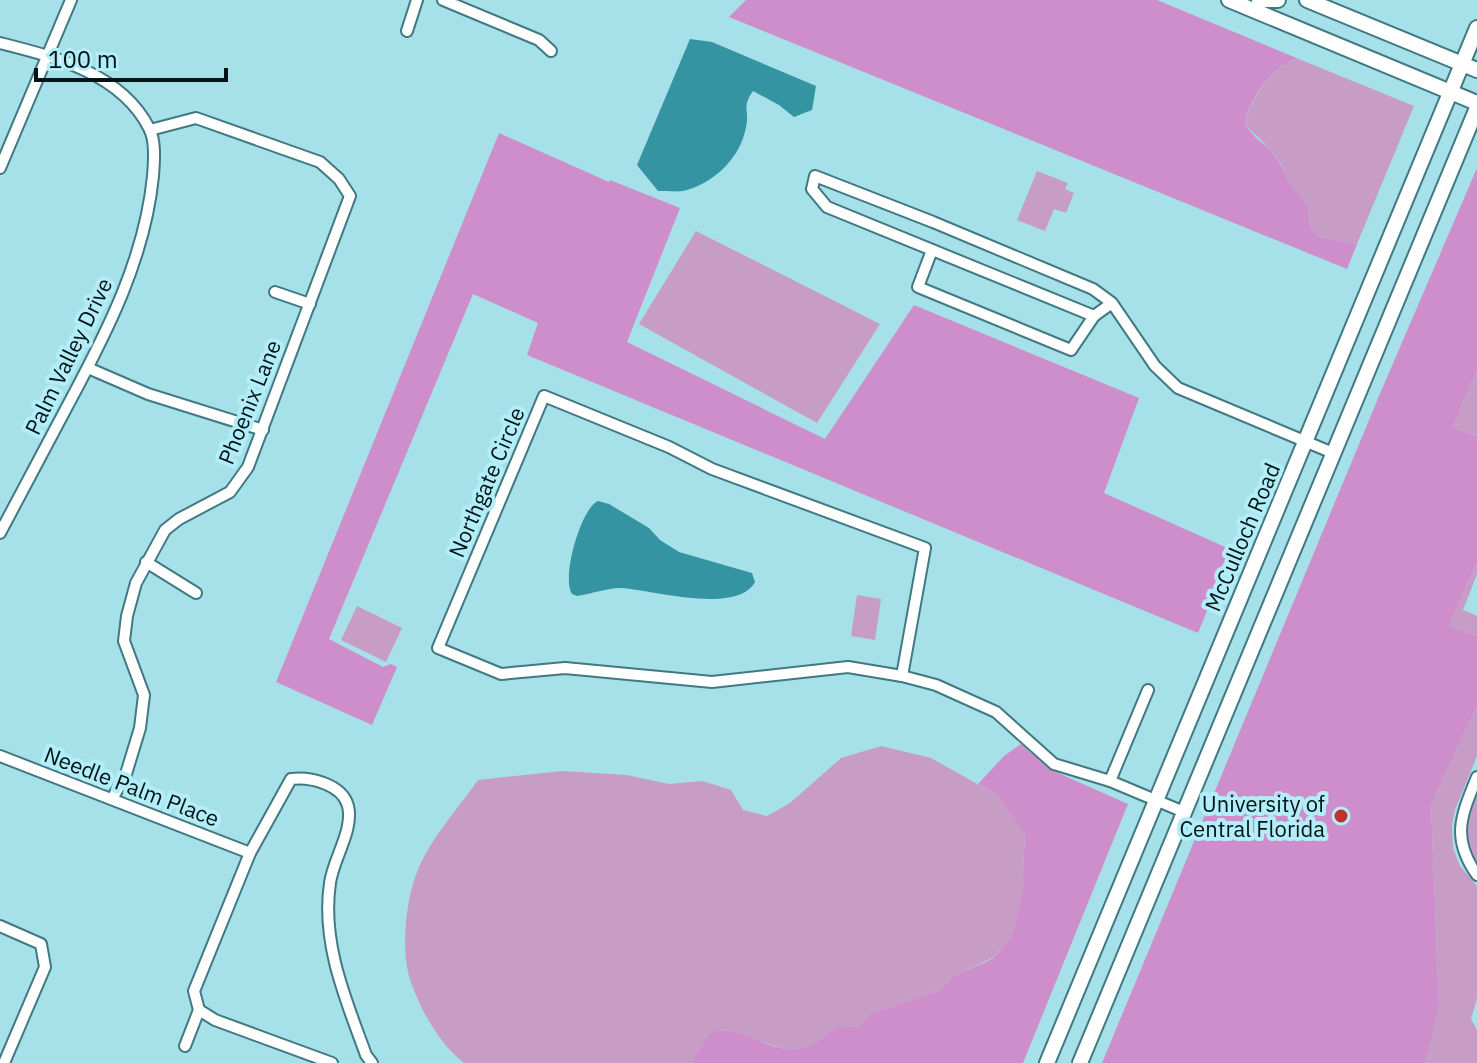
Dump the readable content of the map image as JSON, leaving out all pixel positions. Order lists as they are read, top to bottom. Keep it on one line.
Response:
{"streets":{"main road":["McCulloch Road"],"street":["Palm Valley Drive","Phoenix Lane","Northgate Circle","Needle Palm Place"]},"crossings":[["Palm Valley Drive","Phoenix Lane"],["Phoenix Lane","Needle Palm Place"],["Northgate Circle","McCulloch Road"]],"places":["University of Central Florida"],"scale_bar":"100 m"}
